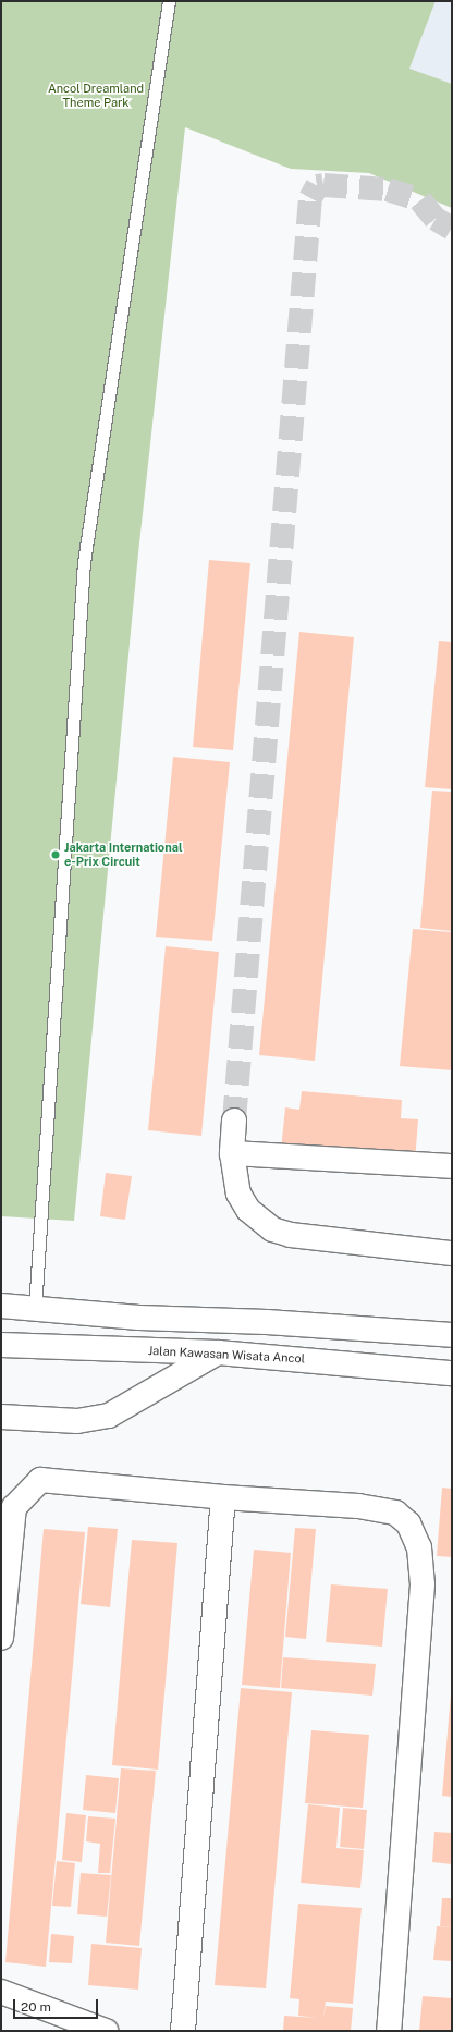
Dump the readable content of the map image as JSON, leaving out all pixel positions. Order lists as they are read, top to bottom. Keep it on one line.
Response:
{"streets":{"street":["Jalan Kawasan Wisata Ancol"]},"parks":["Ancol Dreamland Theme Park"],"places":["Jakarta International e-Prix Circuit"],"scale_bar":"20 m"}
